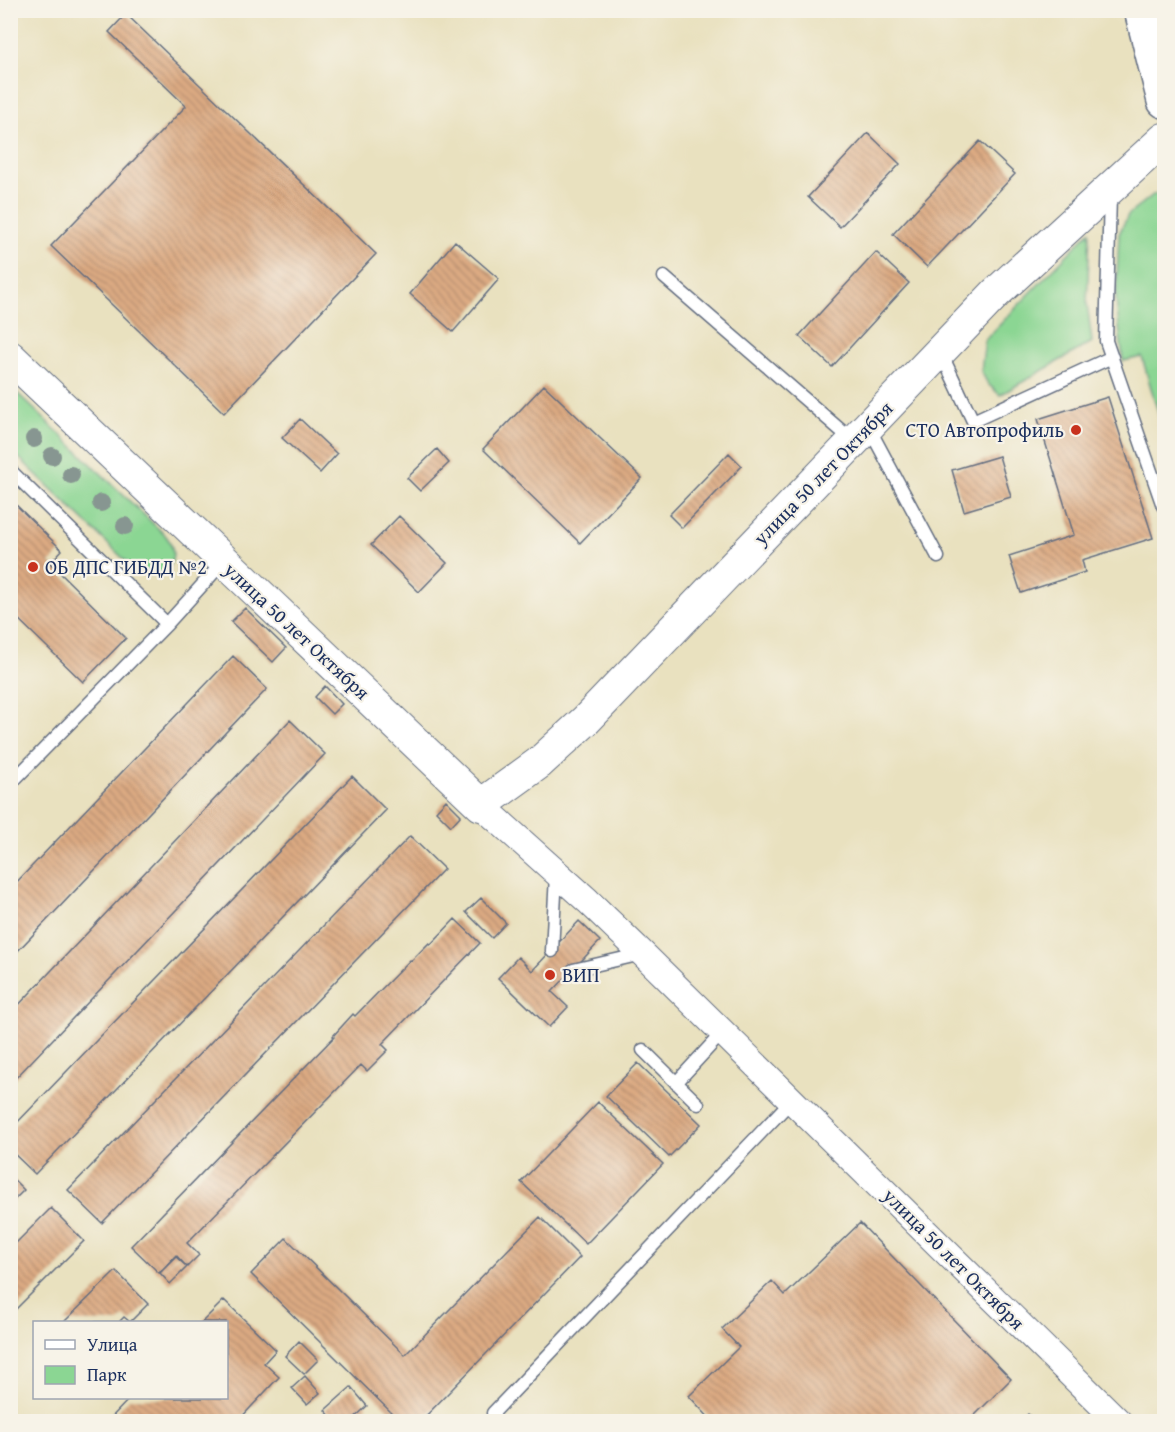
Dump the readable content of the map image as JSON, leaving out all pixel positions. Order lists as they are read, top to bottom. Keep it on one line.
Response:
{"streets":{"street":["улица 50 лет Октября"]},"places":["СТО Автопрофиль","ОБ ДПС ГИБДД №2","ВИП"],"legend":["Улица","Парк"]}
